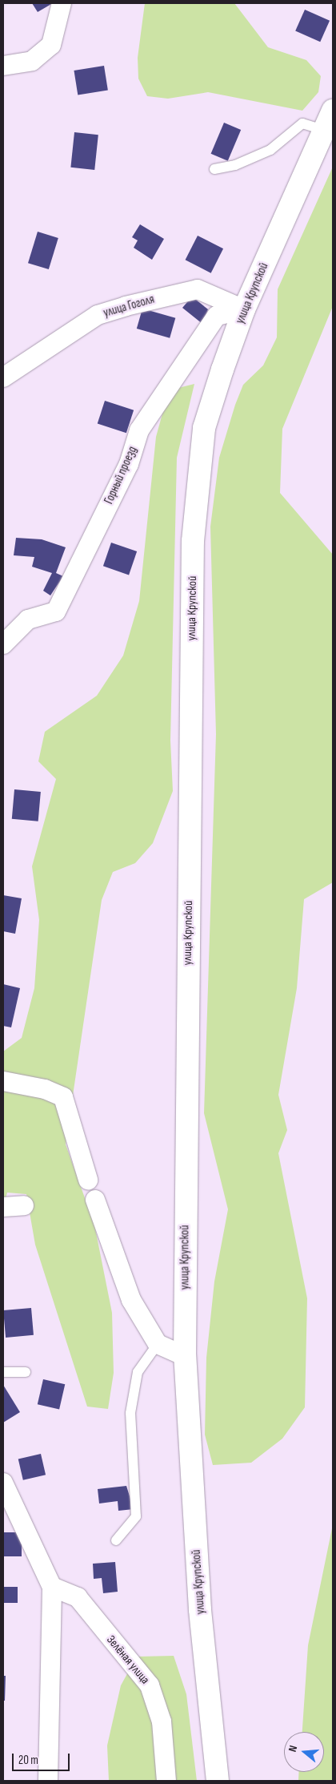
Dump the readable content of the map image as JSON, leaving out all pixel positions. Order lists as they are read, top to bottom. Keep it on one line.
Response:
{"streets":{"street":["улица Крупской","улица Гоголя","Горный проезд","Зелёная улица"]},"crossings":[["улица Крупской","улица Гоголя"],["улица Крупской","Горный проезд"],["улица Гоголя","Горный проезд"]],"scale_bar":"20 m","north":"left"}
